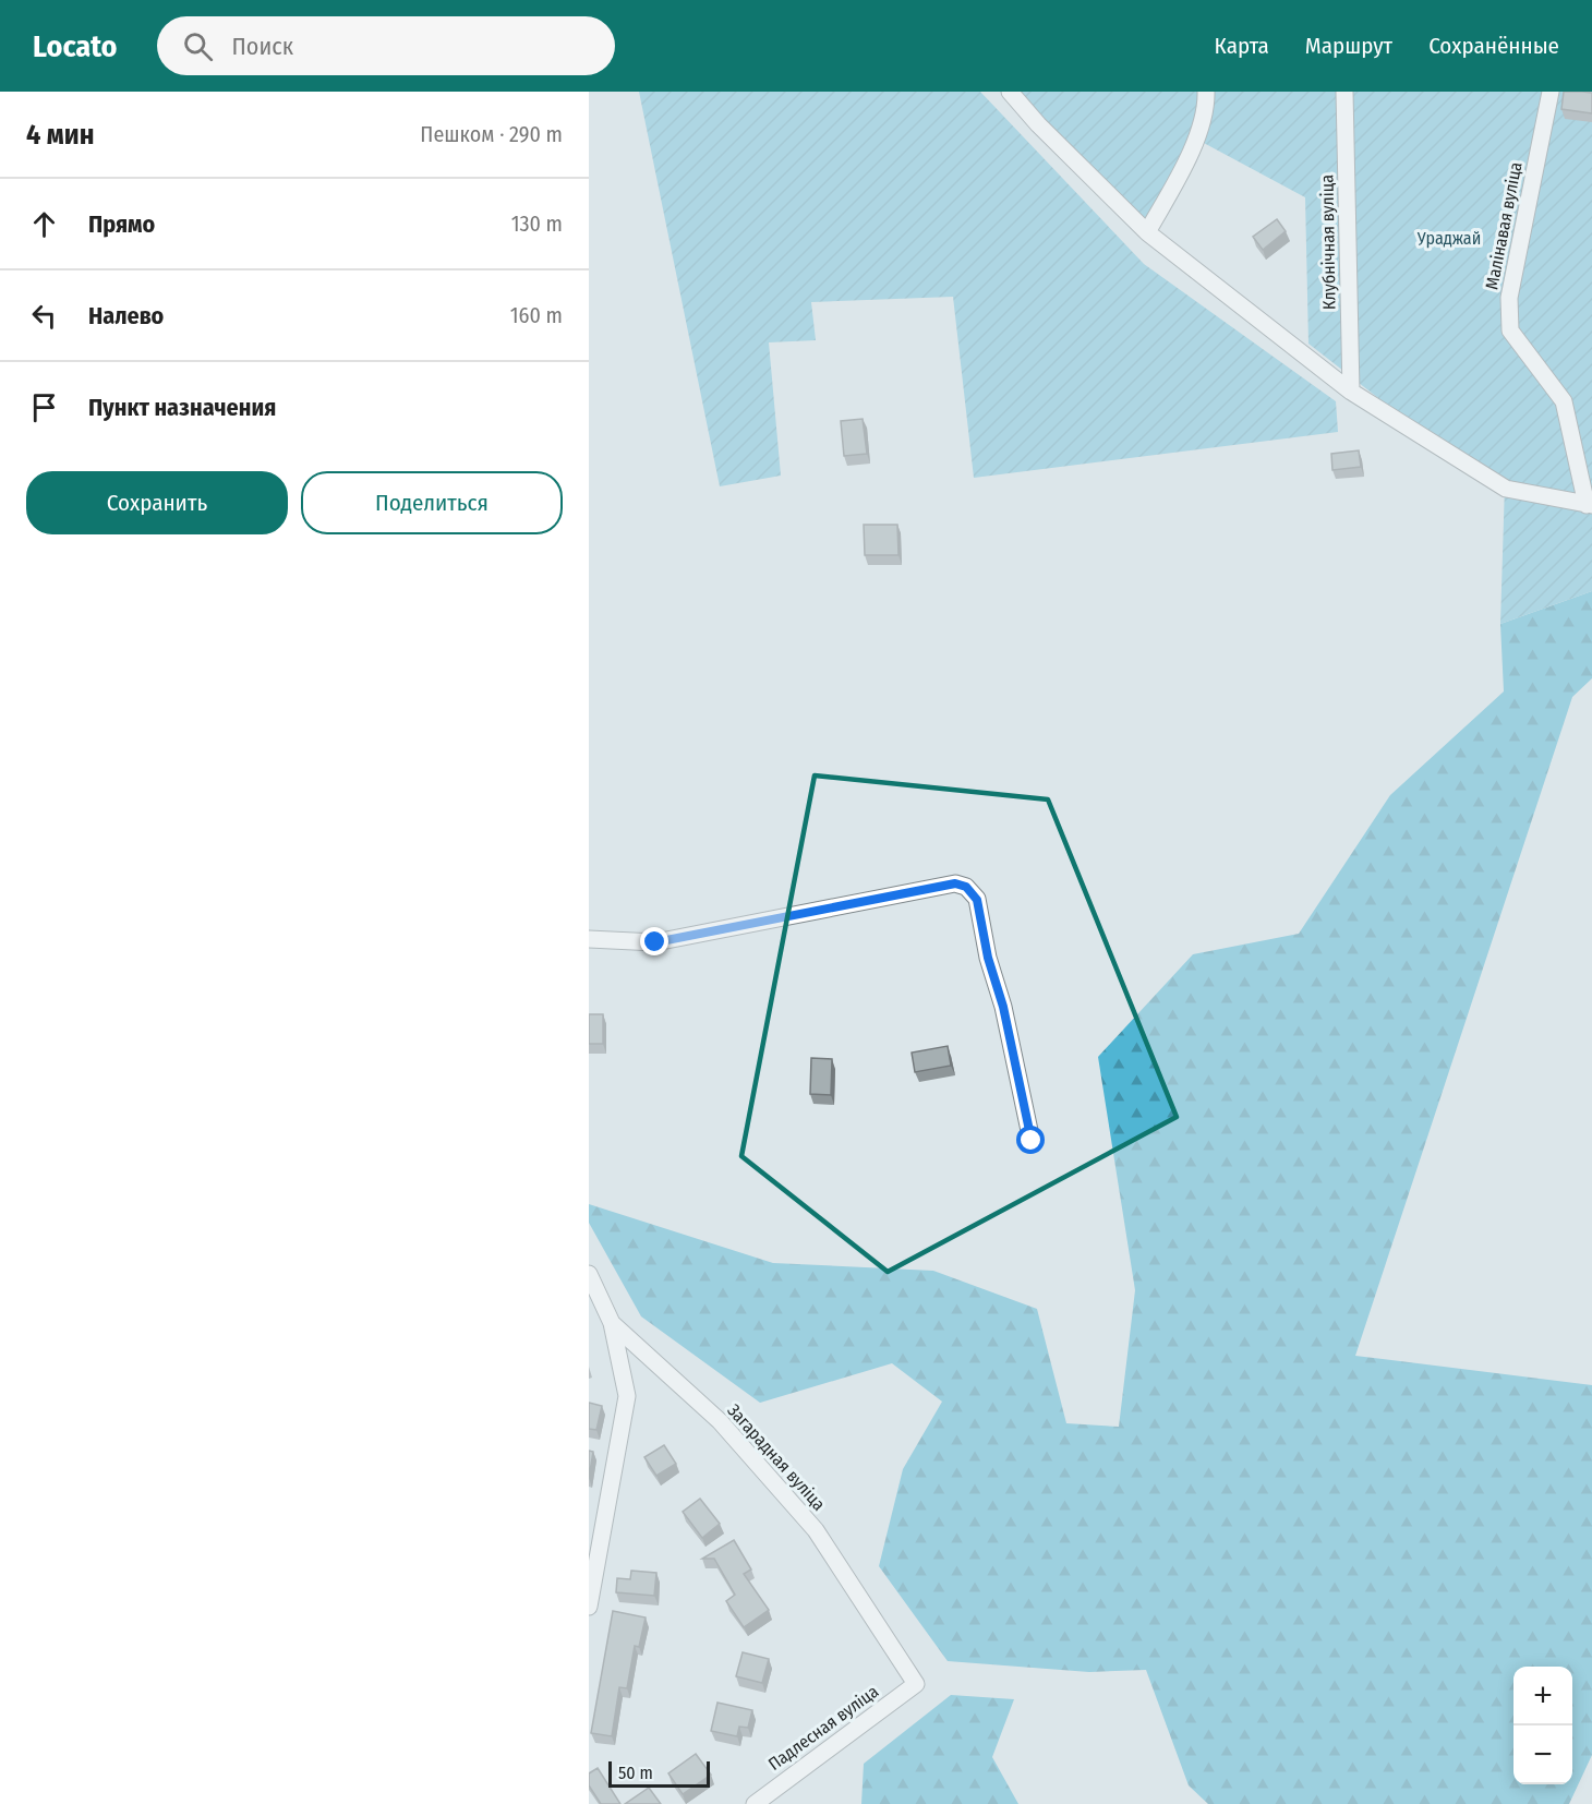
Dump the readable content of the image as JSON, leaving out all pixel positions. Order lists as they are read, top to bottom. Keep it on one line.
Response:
{"streets":{"street":["Малінавая вуліца","Клубнічная вуліца","Загарадная вуліца","Падлесная вуліца"]},"crossings":[["Загарадная вуліца","Падлесная вуліца"]],"parks":["Ураджай"],"scale_bar":"50 m","page":{"header":"Locato","search":"Поиск","nav":["Карта","Маршрут","Сохранённые"],"heading":["4 мин","Пешком · 290 m"],"list":[["Прямо","130 m"],["Налево","160 m"],"Пункт назначения"],"buttons":["Сохранить","Поделиться"],"map_buttons":["+","−"],"scale":"50 m"}}
